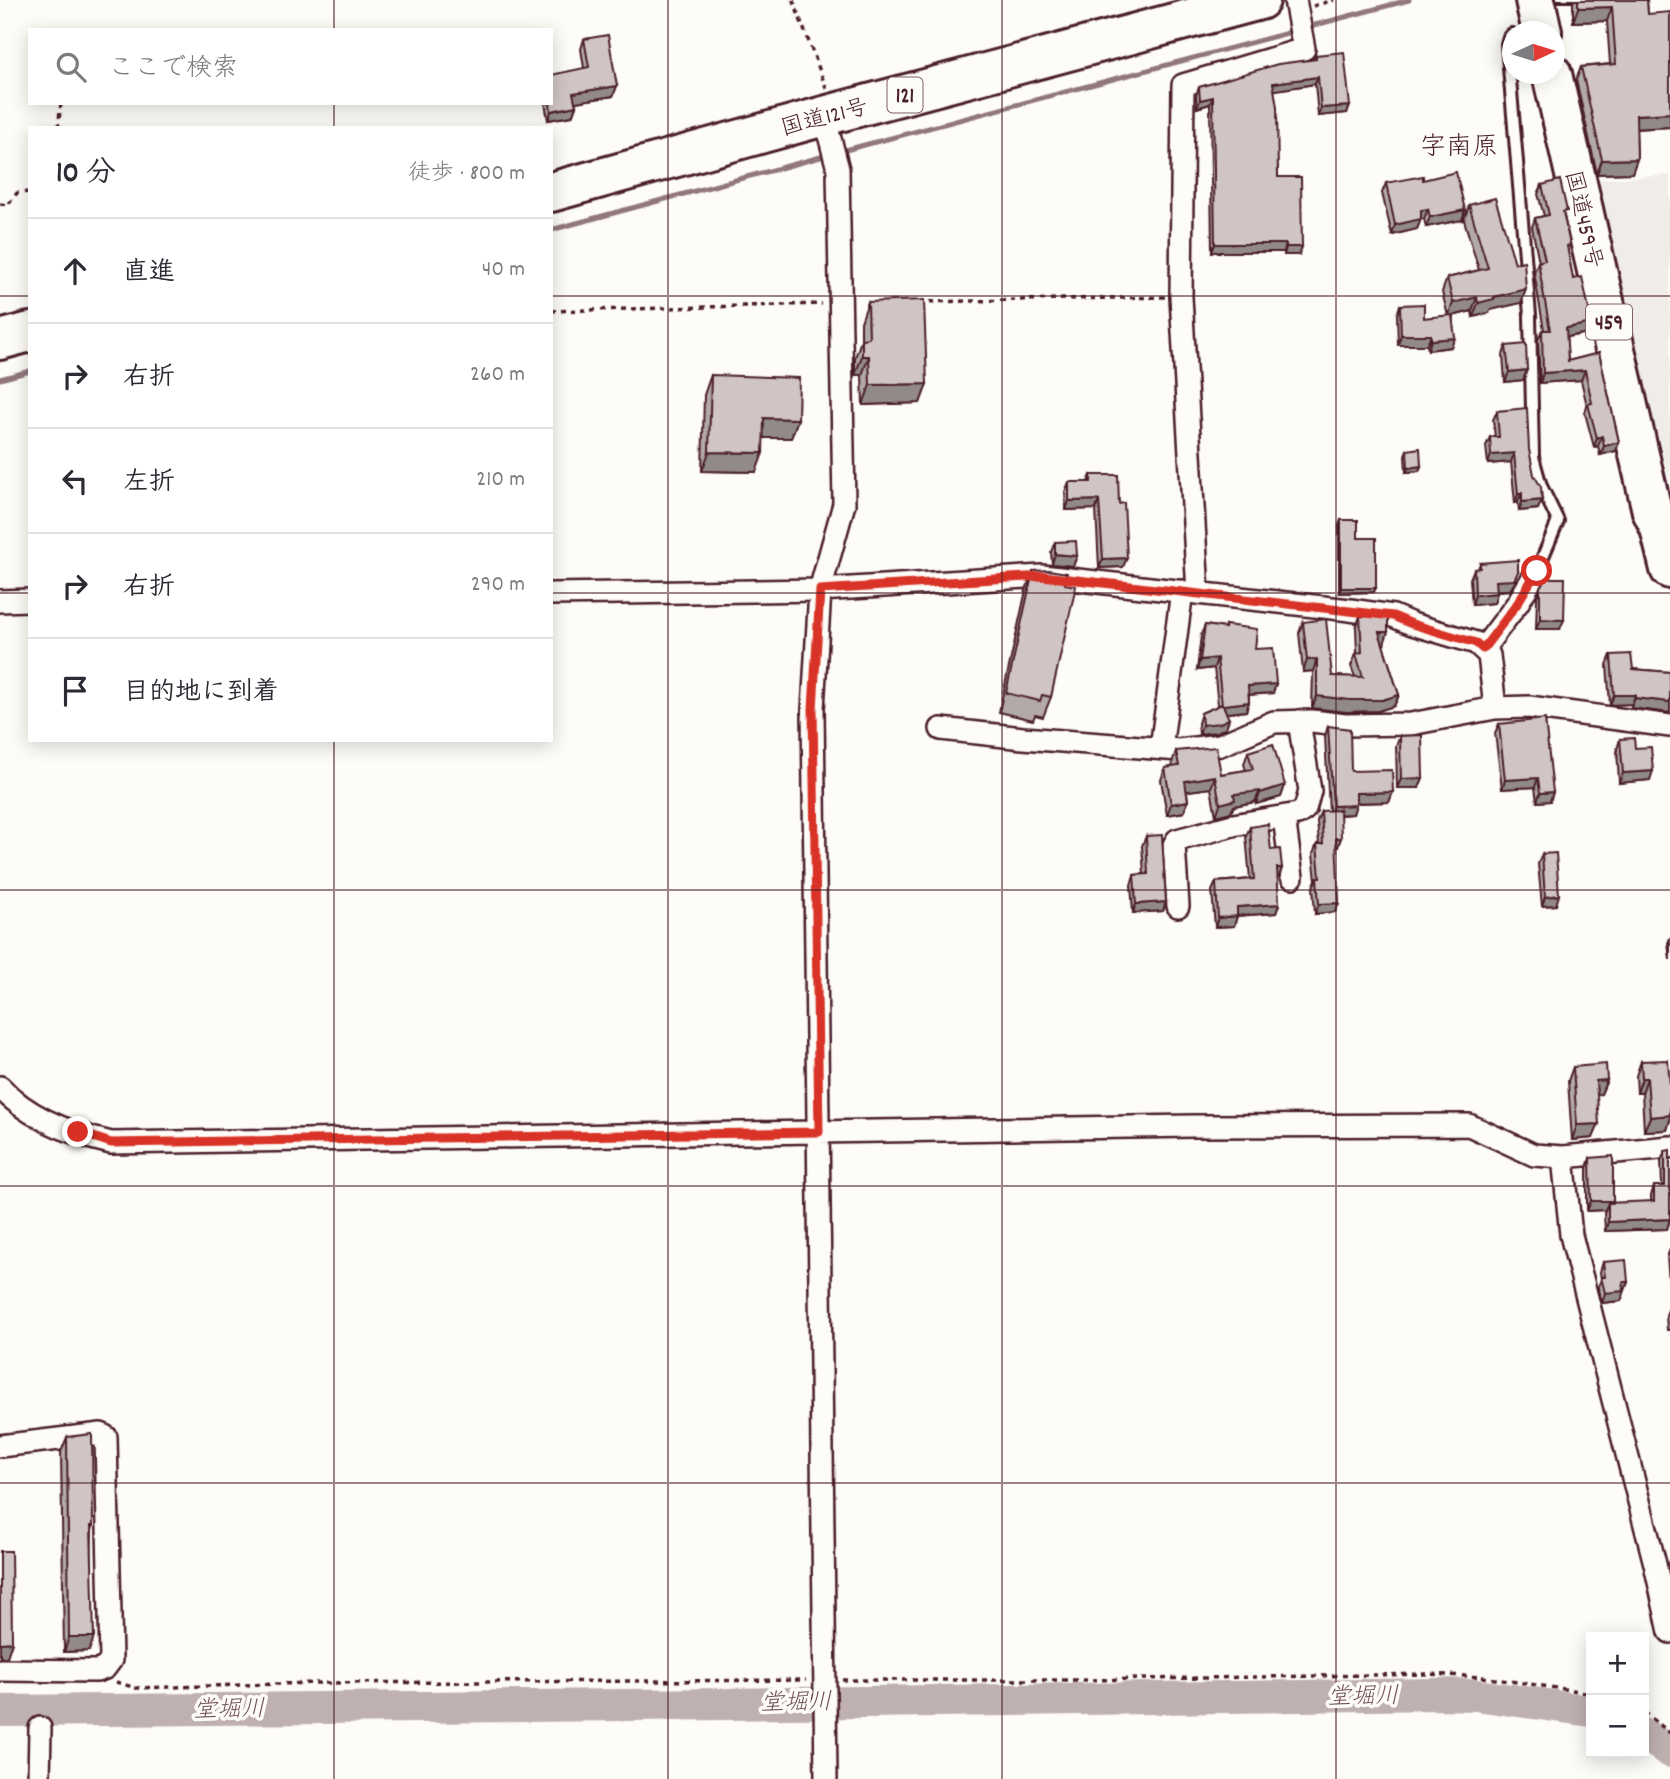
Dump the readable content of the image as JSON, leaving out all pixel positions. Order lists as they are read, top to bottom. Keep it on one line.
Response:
{"streets":{"highway":["121","国道121号","国道459号","459"]},"districts":["字南原"],"water":["堂堀川"],"north":"right","page":{"search":"ここで検索","heading":["10 分","徒歩 · 800 m"],"list":[["直進","40 m"],["右折","260 m"],["左折","210 m"],["右折","290 m"],"目的地に到着"],"map_buttons":["+","−"]}}
